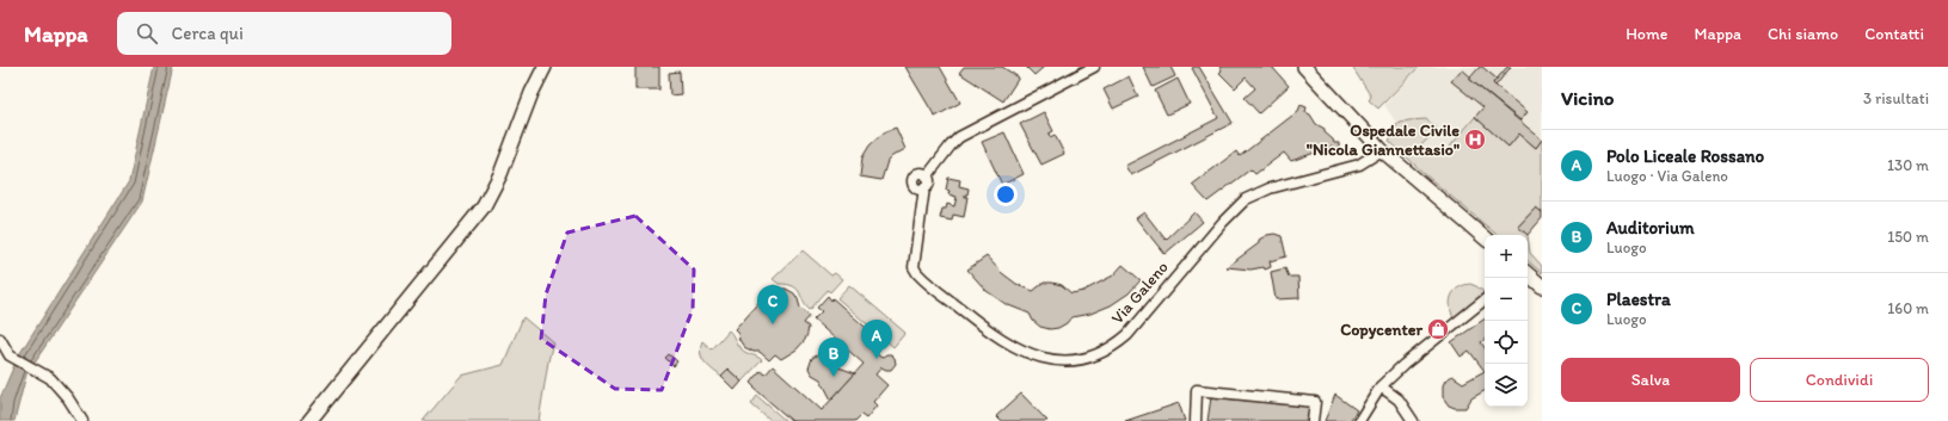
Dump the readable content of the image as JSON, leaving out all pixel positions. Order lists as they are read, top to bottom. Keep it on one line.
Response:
{"streets":{"street":["Via Galeno"]},"places":{"hospital":["Ospedale Civile \"Nicola Giannettasio\""],"shop":["Copycenter"]},"page":{"header":"Mappa","search":"Cerca qui","nav":["Home","Mappa","Chi siamo","Contatti"],"heading":["Vicino","3 risultati"],"list":[{"mark":"A","name":"Polo Liceale Rossano","note":"Luogo · Via Galeno","value":"130 m"},{"mark":"B","name":"Auditorium","note":"Luogo","value":"150 m"},{"mark":"C","name":"Plaestra","note":"Luogo","value":"160 m"}],"map_buttons":["+","−"],"pins":["C","A","B"],"buttons":["Salva","Condividi"]}}
